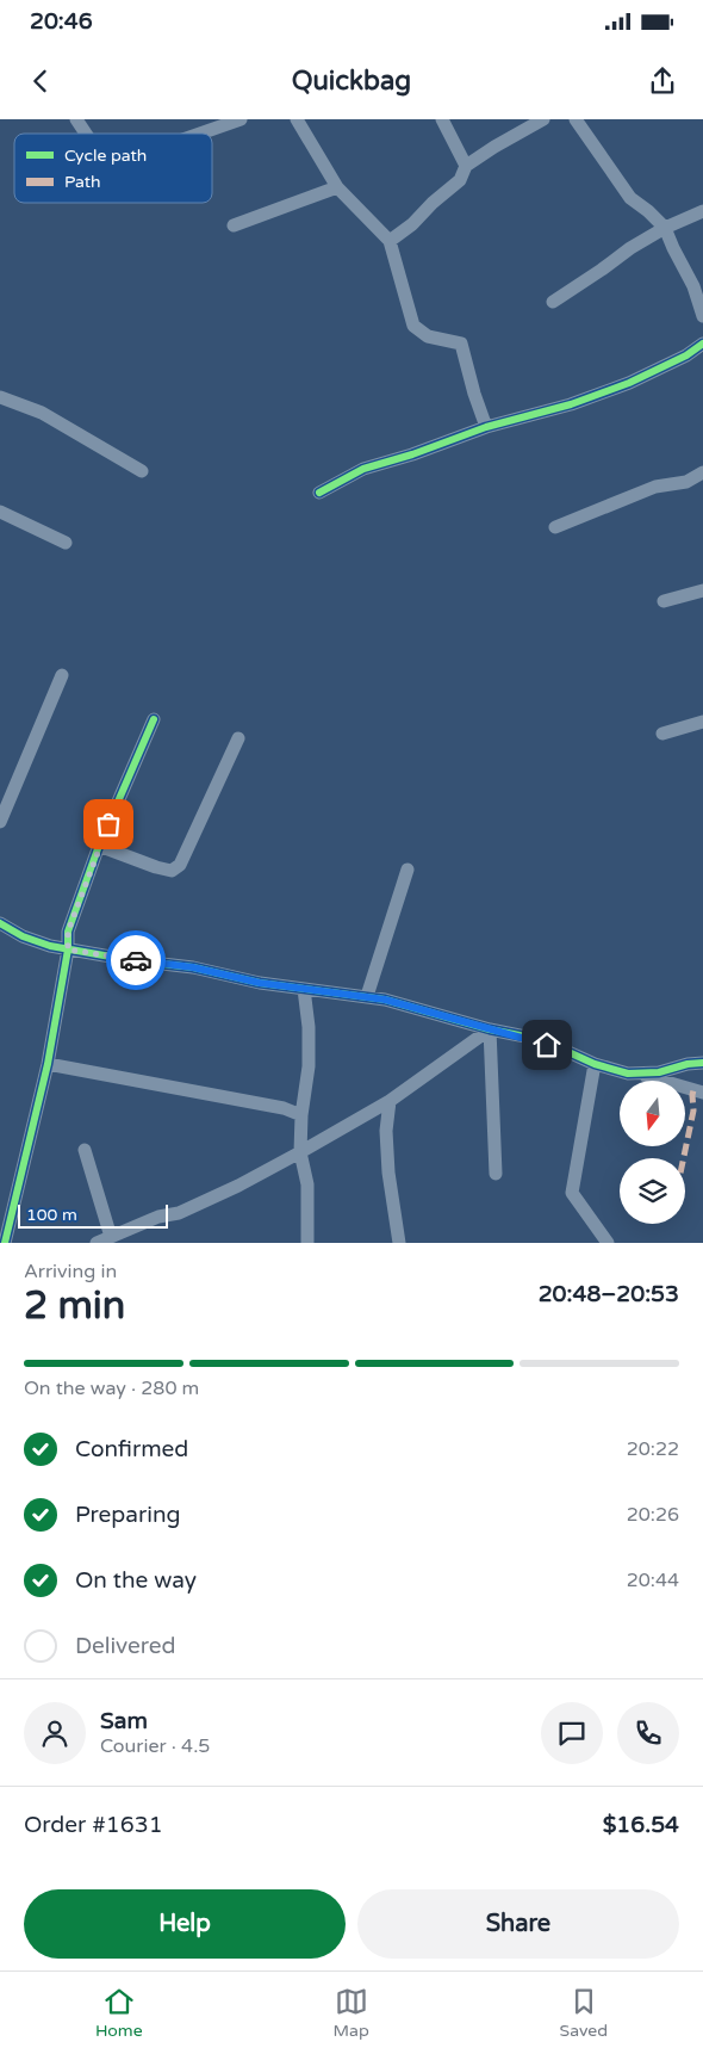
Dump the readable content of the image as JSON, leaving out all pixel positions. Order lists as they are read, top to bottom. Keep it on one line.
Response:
{"legend":["Cycle path","Path"],"scale_bar":"100 m","north":"bottom","page":{"status":"20:46","header":"Quickbag","scale":"100 m","heading":["2 min","Arriving in","20:48–20:53"],"panel":["Sam","Courier · 4.5","Order #1631","$16.54"],"bar":"On the way · 280 m","list":[["Confirmed","20:22"],["Preparing","20:26"],["On the way","20:44"],"Delivered"],"buttons":["Help","Share"],"tabs":["Home","Map","Saved"]}}
